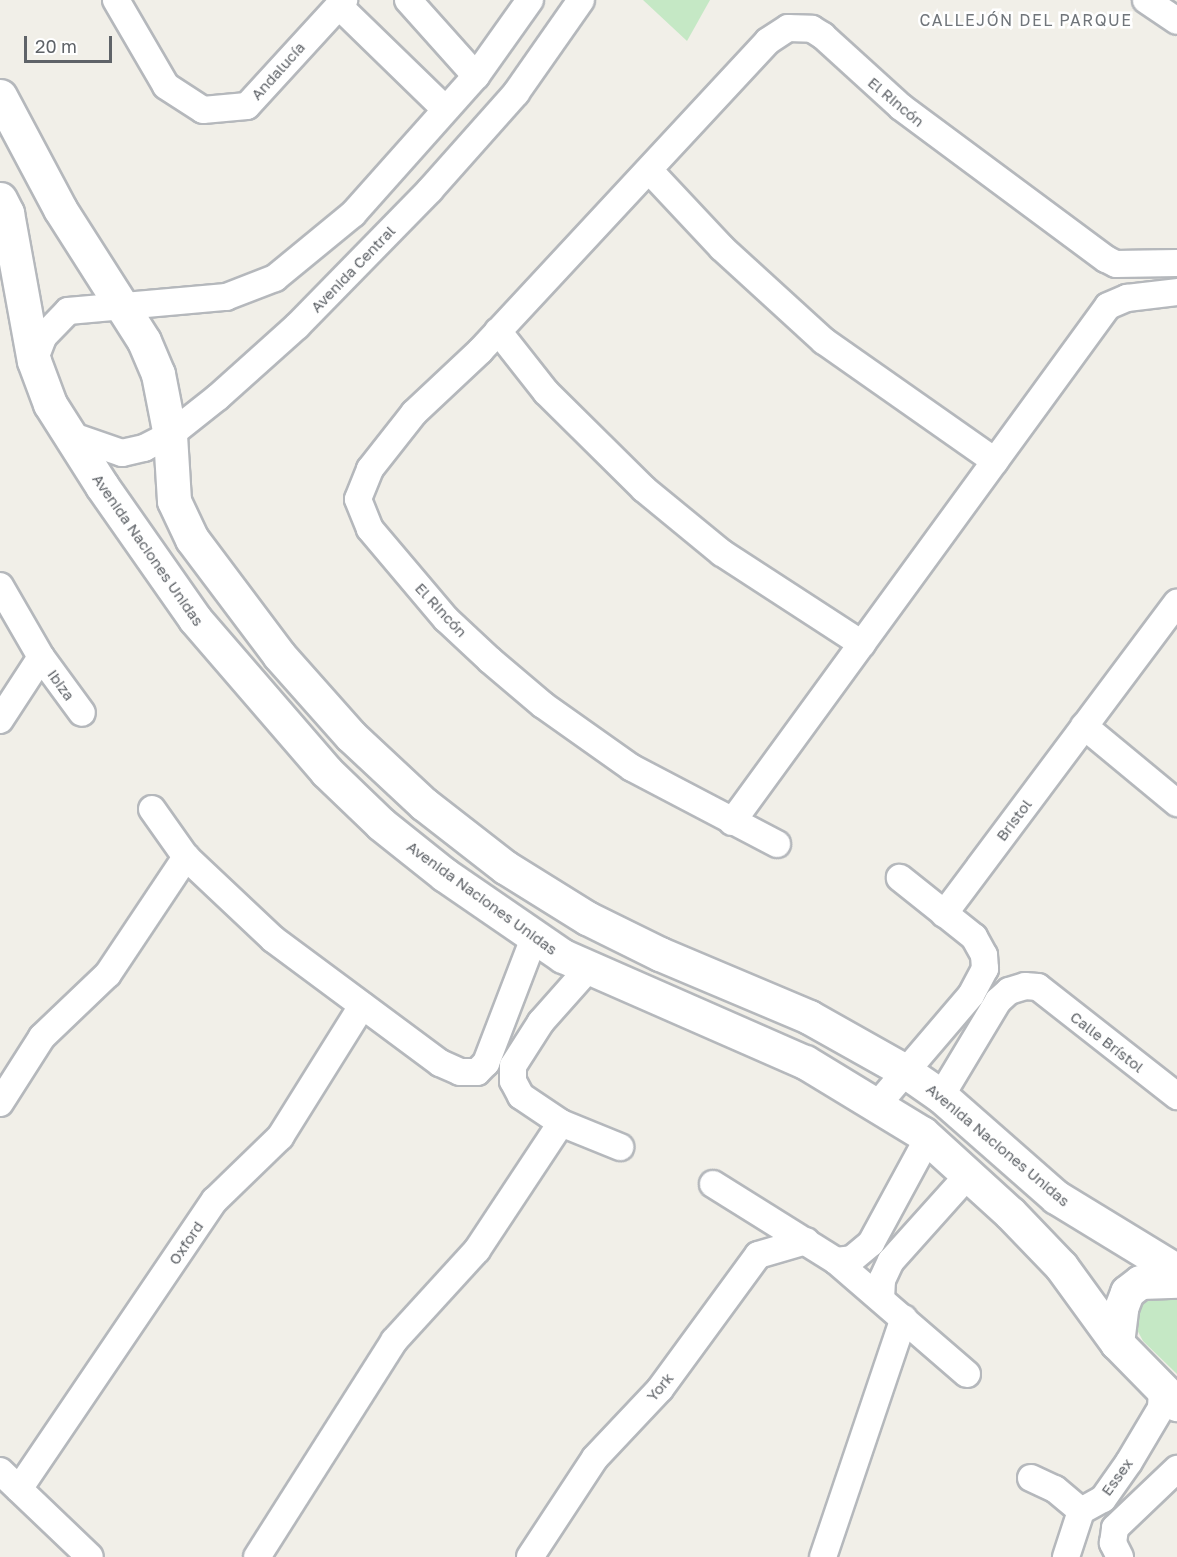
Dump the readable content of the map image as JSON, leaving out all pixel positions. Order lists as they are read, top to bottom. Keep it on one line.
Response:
{"streets":{"street":["Andalucía","El Rincón","Avenida Central","Avenida Naciones Unidas","Ibiza","Bristol","Calle Brístol","Oxford","York","Essex"]},"crossings":[["Avenida Central","Avenida Naciones Unidas"],["Avenida Naciones Unidas","Calle Brístol"],["Avenida Naciones Unidas","Essex"]],"districts":["CALLEJÓN DEL PARQUE"],"scale_bar":"20 m"}
